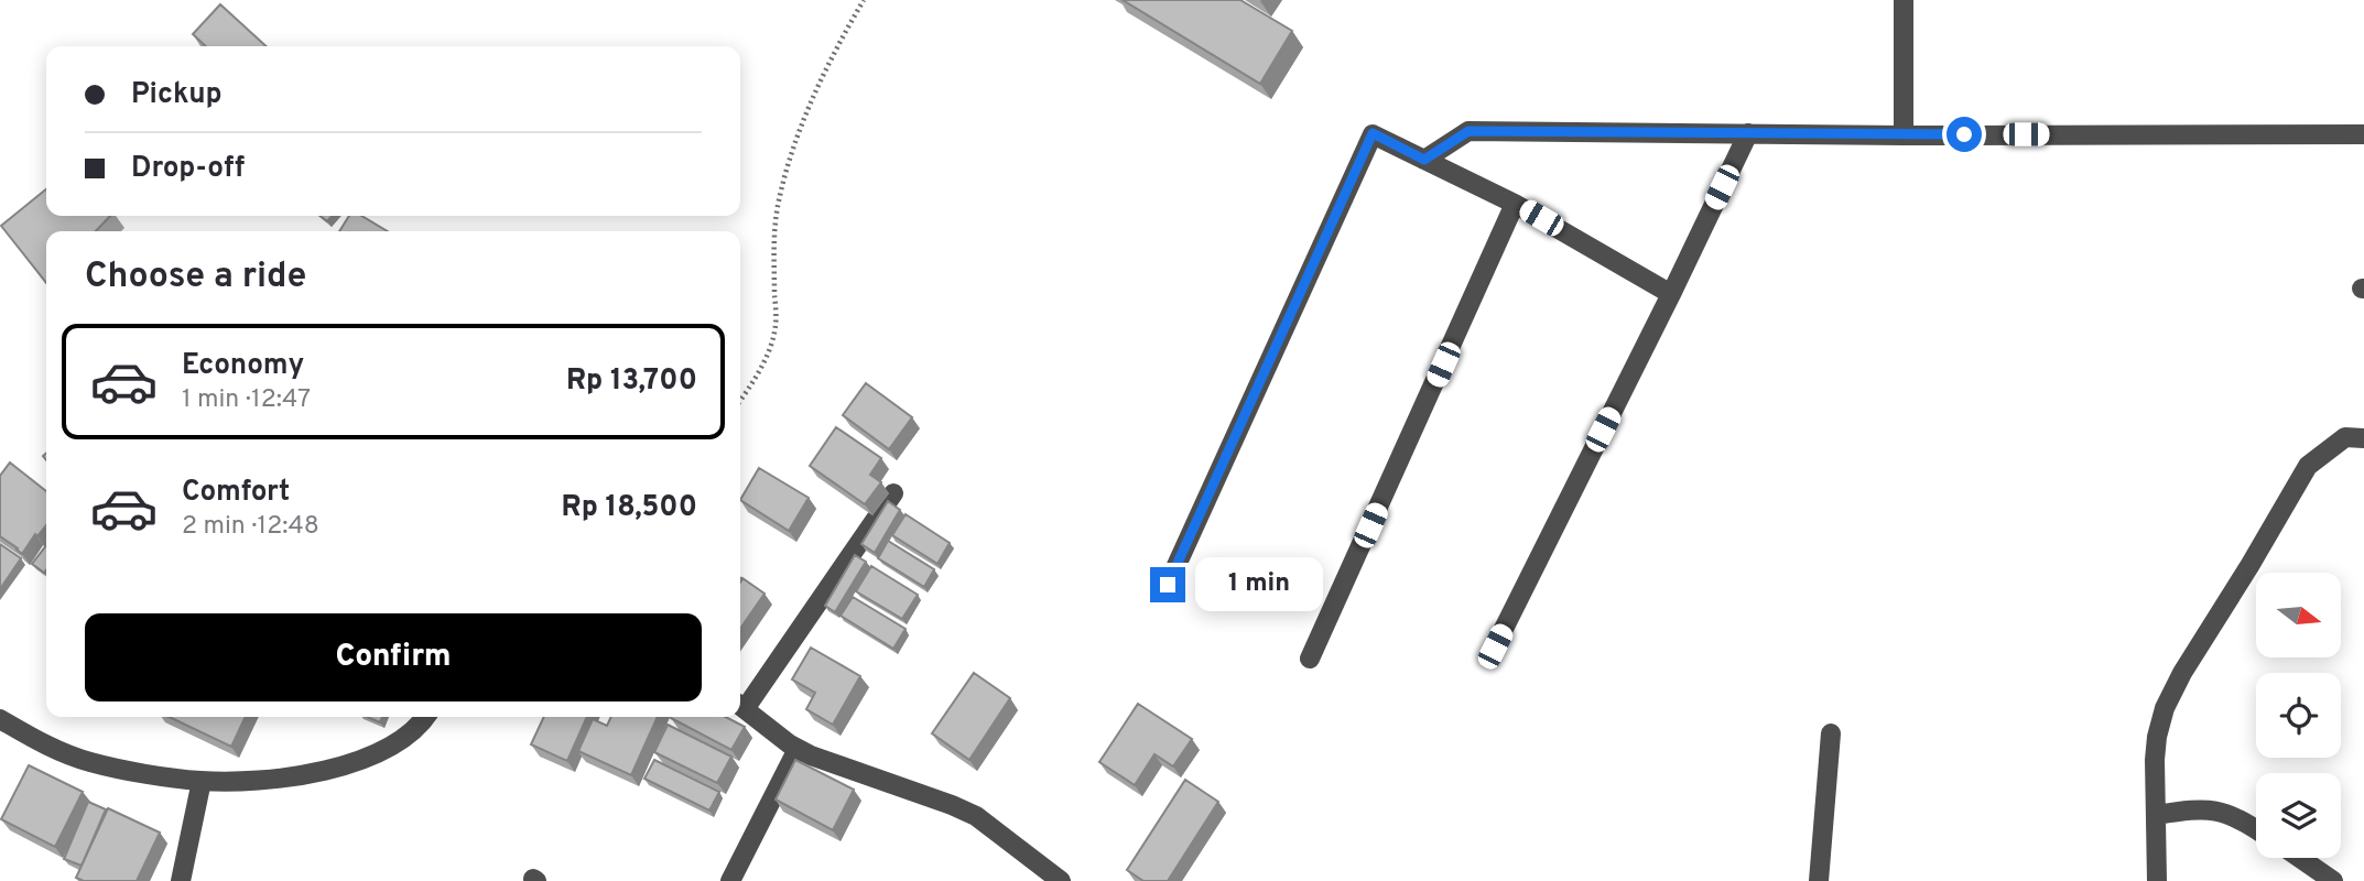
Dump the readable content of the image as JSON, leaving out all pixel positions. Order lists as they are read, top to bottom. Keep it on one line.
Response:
{"north":"right","page":{"banner":["Pickup","Drop-off"],"heading":"Choose a ride","list":[{"name":"Economy","note":"1 min · 12:47","value":"Rp 13,700"},{"name":"Comfort","note":"2 min · 12:48","value":"Rp 18,500"}],"bubble":"1 min","buttons":"Confirm"}}
